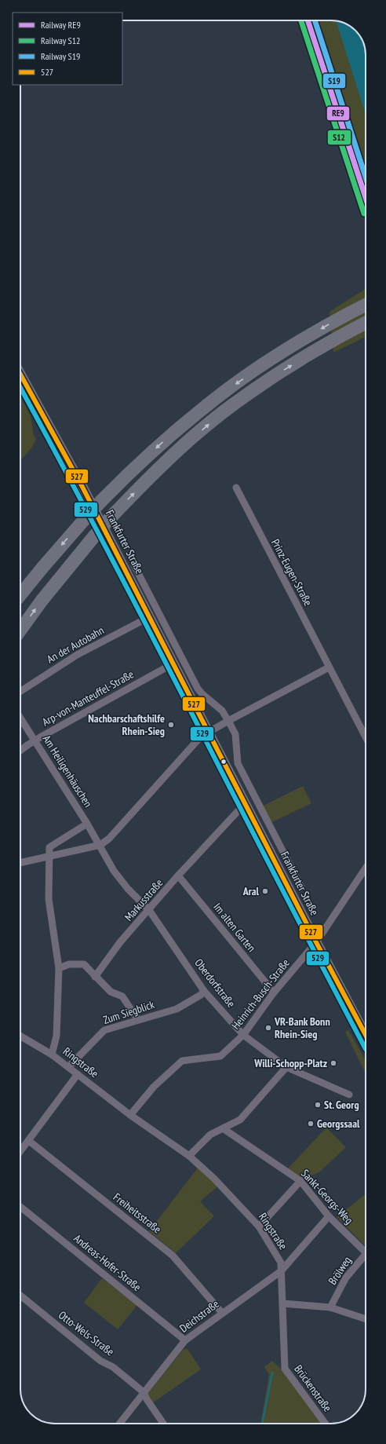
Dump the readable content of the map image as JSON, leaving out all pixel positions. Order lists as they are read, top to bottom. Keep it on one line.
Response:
{"streets":{"main road":["Frankfurter Straße"],"street":["Prinz-Eugen-Straße","An der Autobahn","Arp-von-Manteuffel-Straße","Am Heiligenhäuschen","Markusstraße","Im alten Garten","Oberdorfstraße","Heinrich-Busch-Straße","Zum Siegblick","Ringstraße","Sankt-Georgs-Weg","Freiheitsstraße","Andreas-Hofer-Straße","Brölweg","Deichstraße","Otto-Wels-Straße","Brückenstraße"]},"crossings":[["Frankfurter Straße","An der Autobahn"],["Frankfurter Straße","Arp-von-Manteuffel-Straße"],["Frankfurter Straße","Heinrich-Busch-Straße"],["Am Heiligenhäuschen","Oberdorfstraße"],["Am Heiligenhäuschen","Ringstraße"],["Markusstraße","Im alten Garten"],["Markusstraße","Oberdorfstraße"],["Im alten Garten","Heinrich-Busch-Straße"],["Oberdorfstraße","Heinrich-Busch-Straße"],["Oberdorfstraße","Zum Siegblick"],["Heinrich-Busch-Straße","Ringstraße"],["Zum Siegblick","Ringstraße"],["Ringstraße","Deichstraße"],["Ringstraße","Brückenstraße"],["Sankt-Georgs-Weg","Deichstraße"],["Freiheitsstraße","Deichstraße"],["Andreas-Hofer-Straße","Deichstraße"],["Deichstraße","Otto-Wels-Straße"]],"places":["Nachbarschaftshilfe Rhein-Sieg","Aral","VR-Bank Bonn Rhein-Sieg","Willi-Schopp-Platz","St. Georg","Georgssaal"],"lines":["rail line RE9","rail line S12","rail line S19","transit line 527","transit line 529"],"legend":["Railway RE9","Railway S12","Railway S19","527"]}
